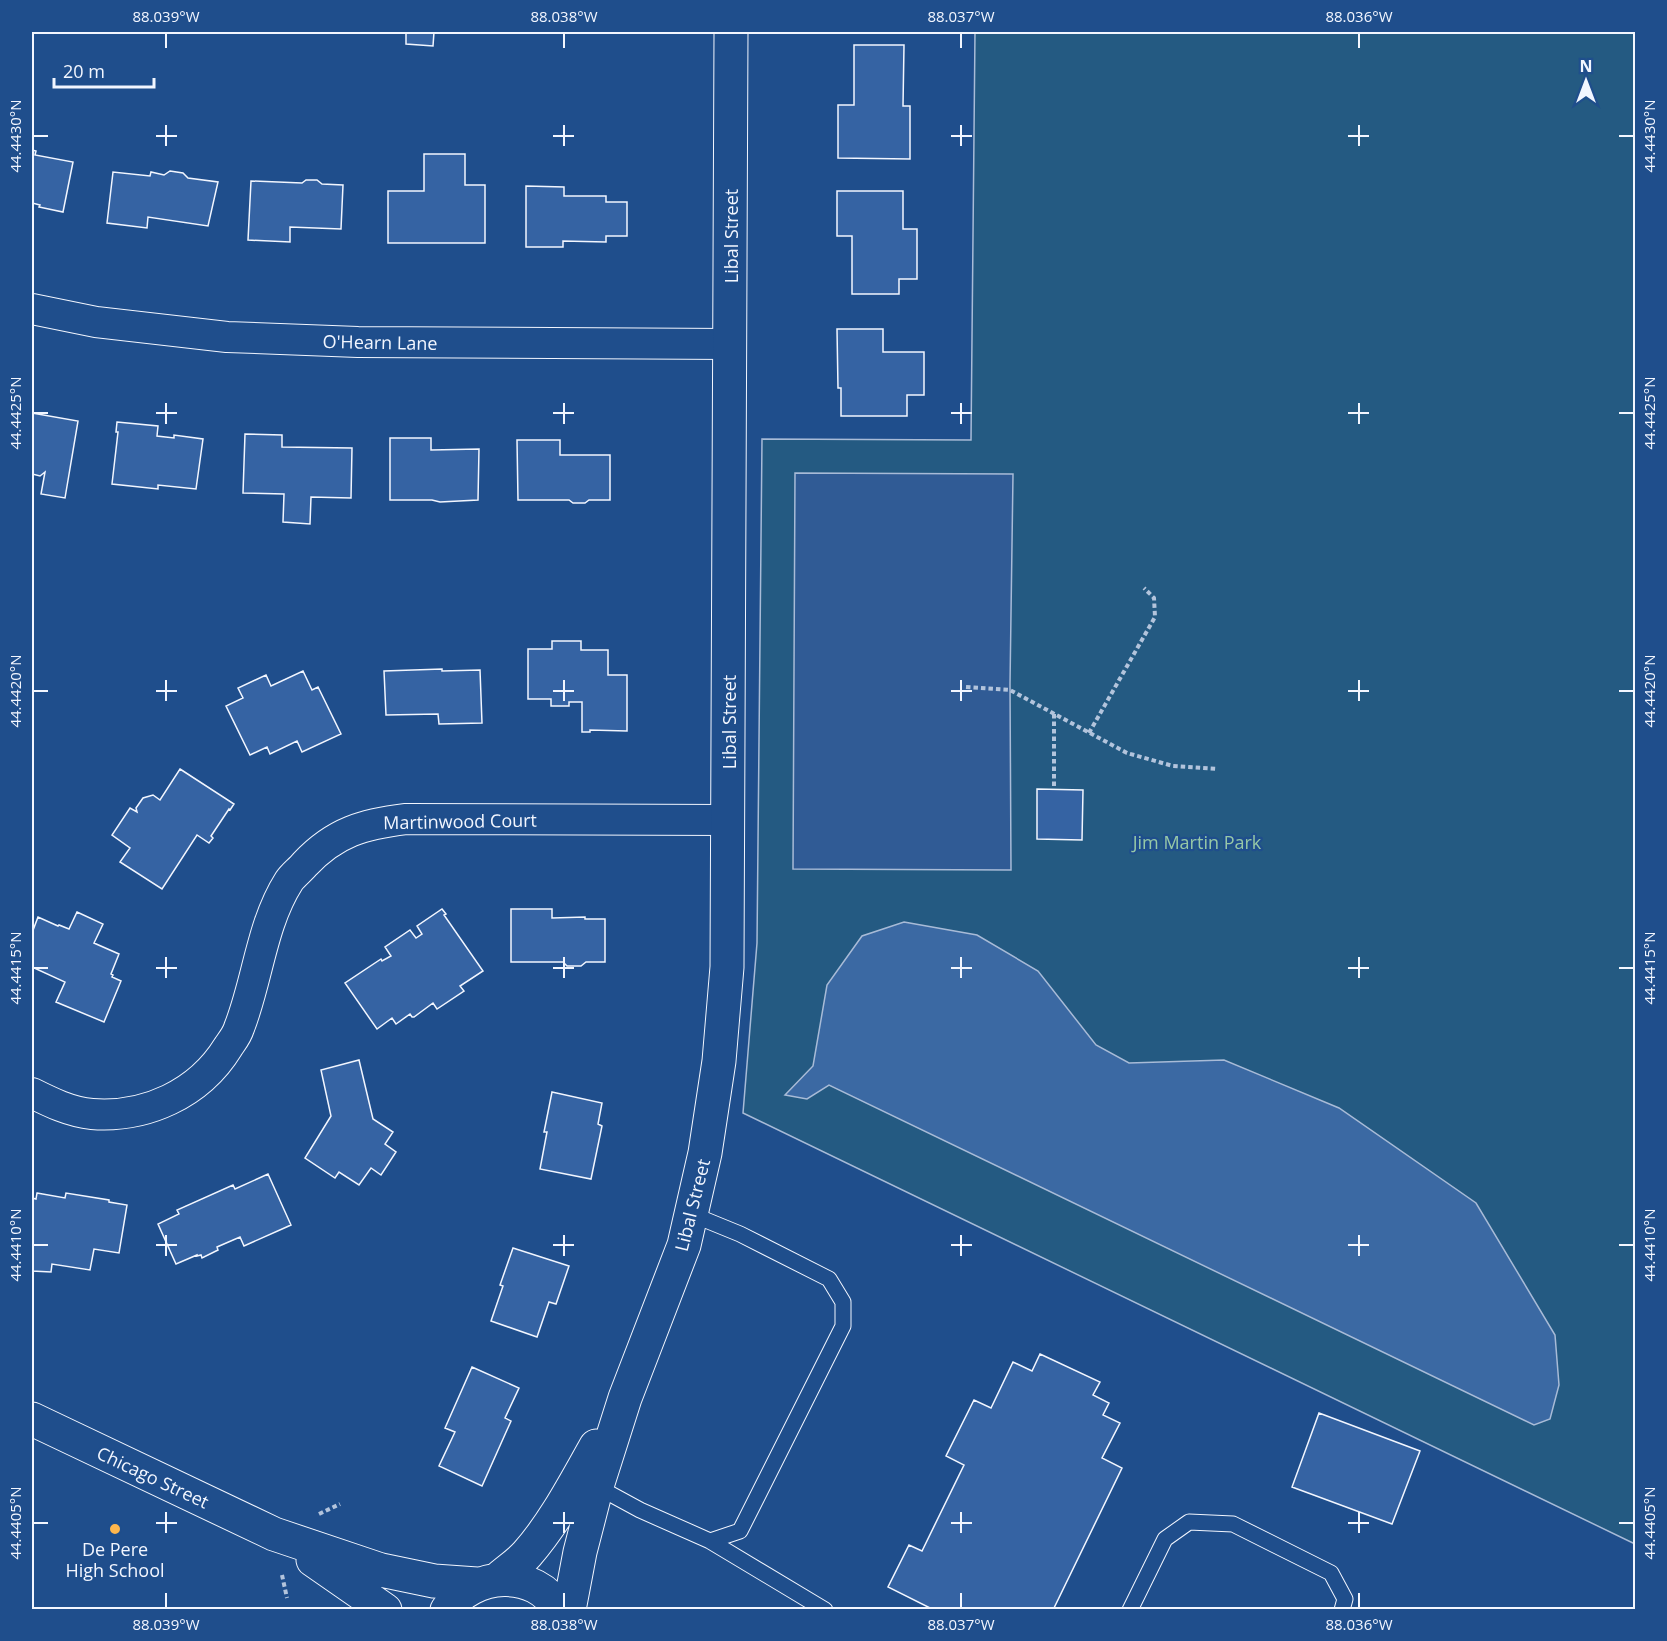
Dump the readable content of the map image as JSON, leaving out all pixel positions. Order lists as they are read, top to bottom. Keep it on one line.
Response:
{"streets":{"street":["Libal Street","O'Hearn Lane","Martinwood Court","Chicago Street"]},"crossings":[["Libal Street","O'Hearn Lane"],["Libal Street","Martinwood Court"],["Libal Street","Chicago Street"]],"parks":["Jim Martin Park"],"places":["De Pere High School"],"scale_bar":"20 m","north":"top","coordinates":["88.039°W","88.038°W","88.037°W","88.036°W","44.4430°N","44.4425°N","44.4420°N","44.4415°N","44.4410°N","44.4405°N"]}
